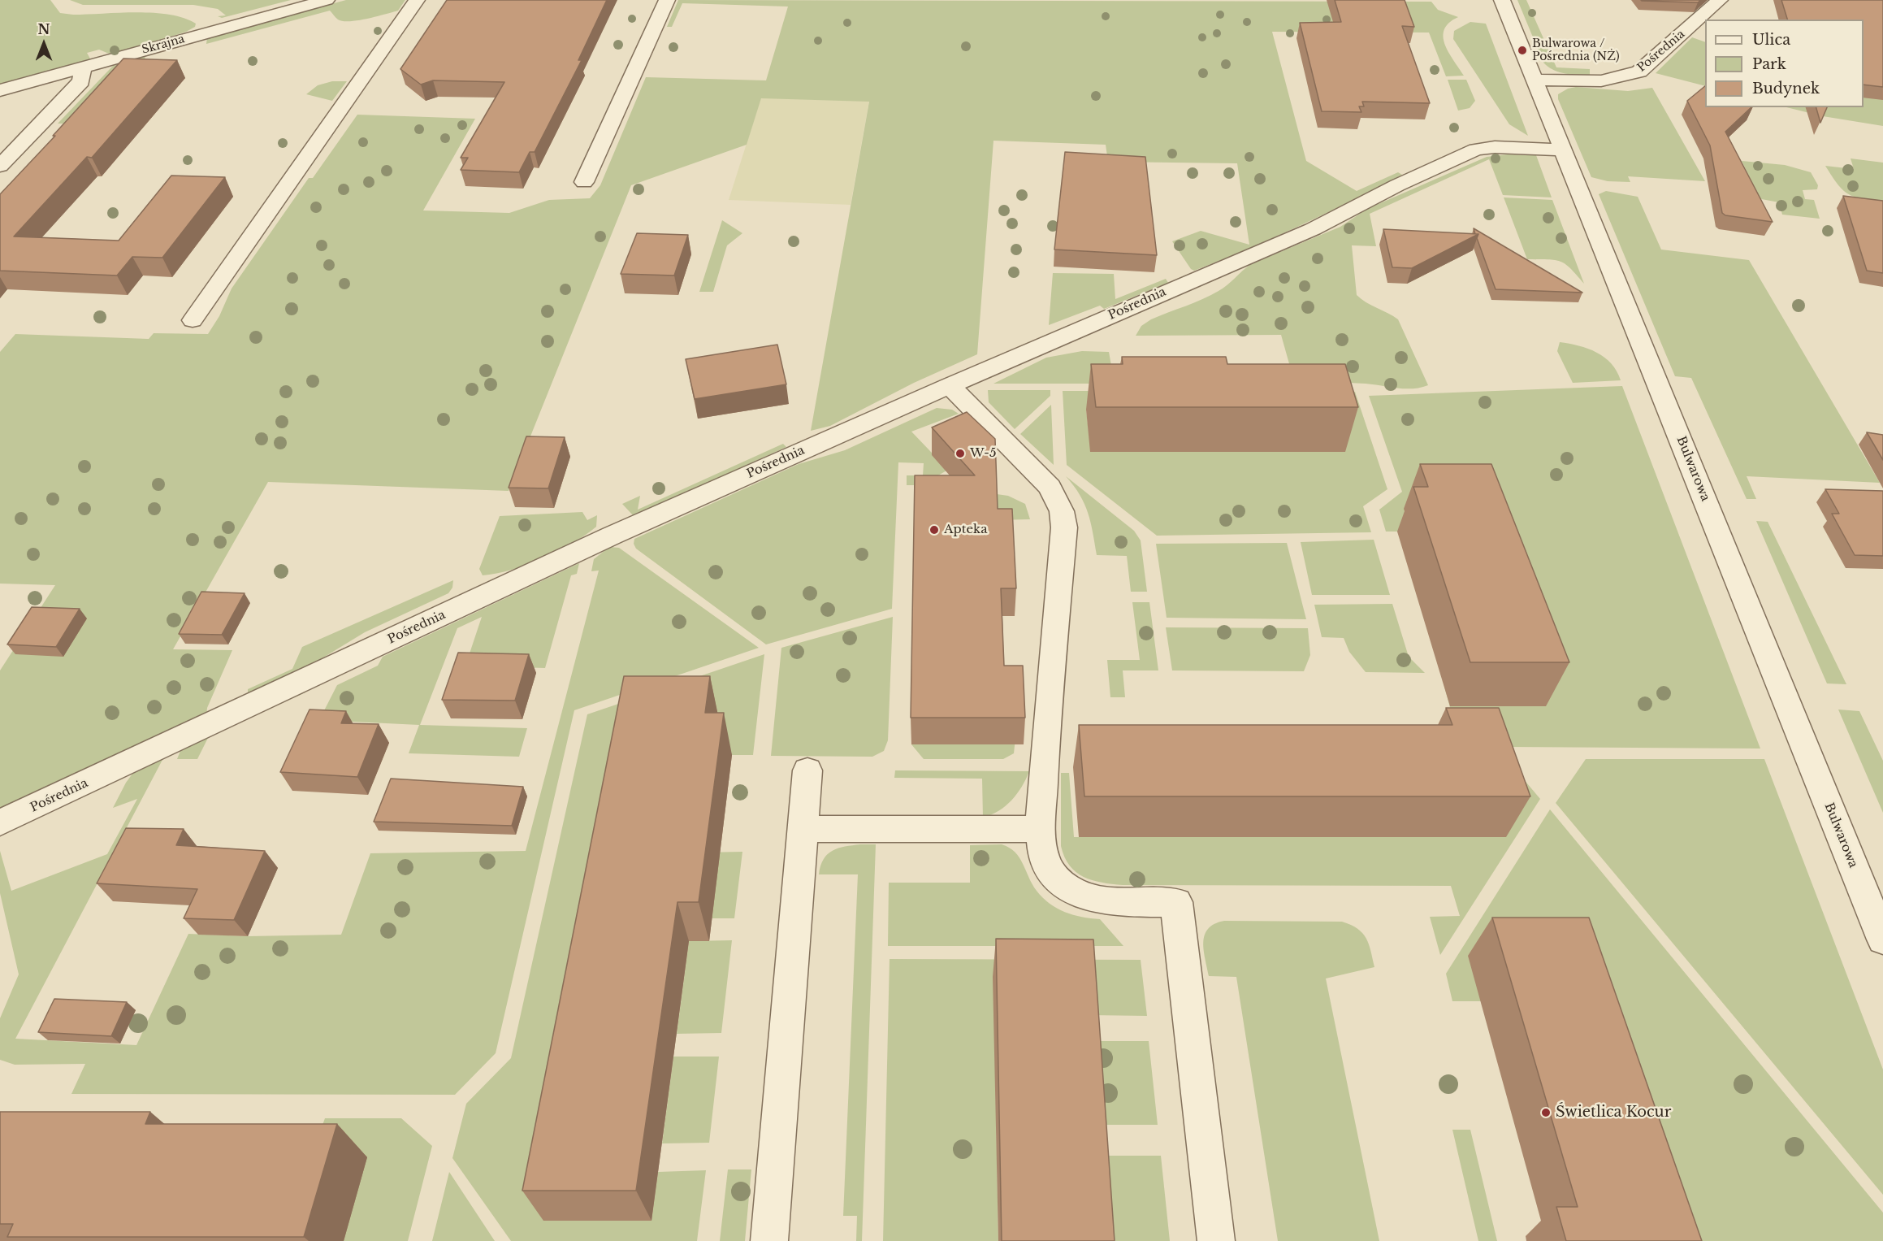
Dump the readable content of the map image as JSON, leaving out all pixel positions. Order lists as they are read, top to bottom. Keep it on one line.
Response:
{"streets":{"street":["Skrajna","Pośrednia","Bulwarowa"]},"crossings":[["Pośrednia","Bulwarowa"]],"places":["Bulwarowa / Pośrednia (NŻ)","W-5","Apteka","Świetlica Kocur"],"legend":["Ulica","Park","Budynek"],"north":"top"}
